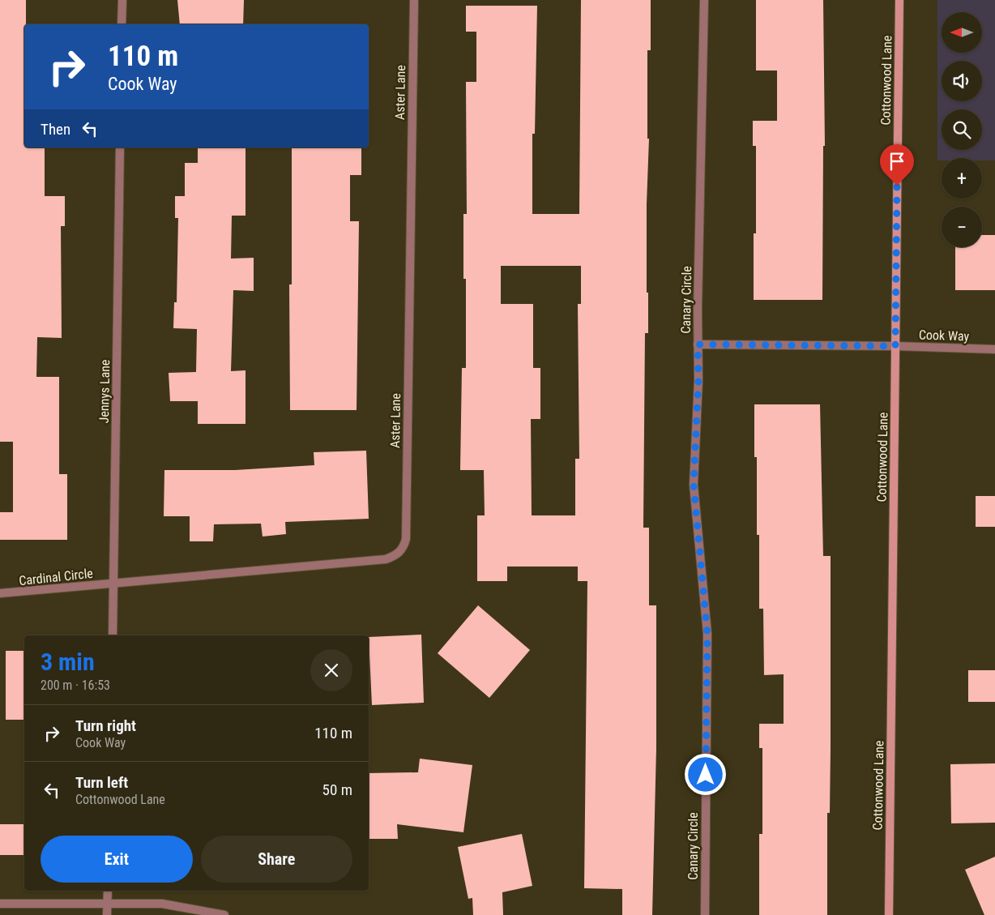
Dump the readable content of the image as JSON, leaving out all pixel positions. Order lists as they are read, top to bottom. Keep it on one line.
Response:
{"streets":{"main road":["Cottonwood Lane"],"street":["Aster Lane","Canary Circle","Cook Way","Jennys Lane","Cardinal Circle"]},"crossings":[["Cottonwood Lane","Cook Way"],["Aster Lane","Jennys Lane"],["Aster Lane","Cardinal Circle"],["Canary Circle","Cook Way"],["Jennys Lane","Cardinal Circle"]],"north":"left","page":{"map_buttons":["+","−"],"turn":["110 m","Cook Way"],"then":"Then","heading":["3 min","200 m · 16:53"],"list":[{"name":"Turn right","note":"Cook Way","value":"110 m"},{"name":"Turn left","note":"Cottonwood Lane","value":"50 m"}],"buttons":["Exit","Share"]}}
